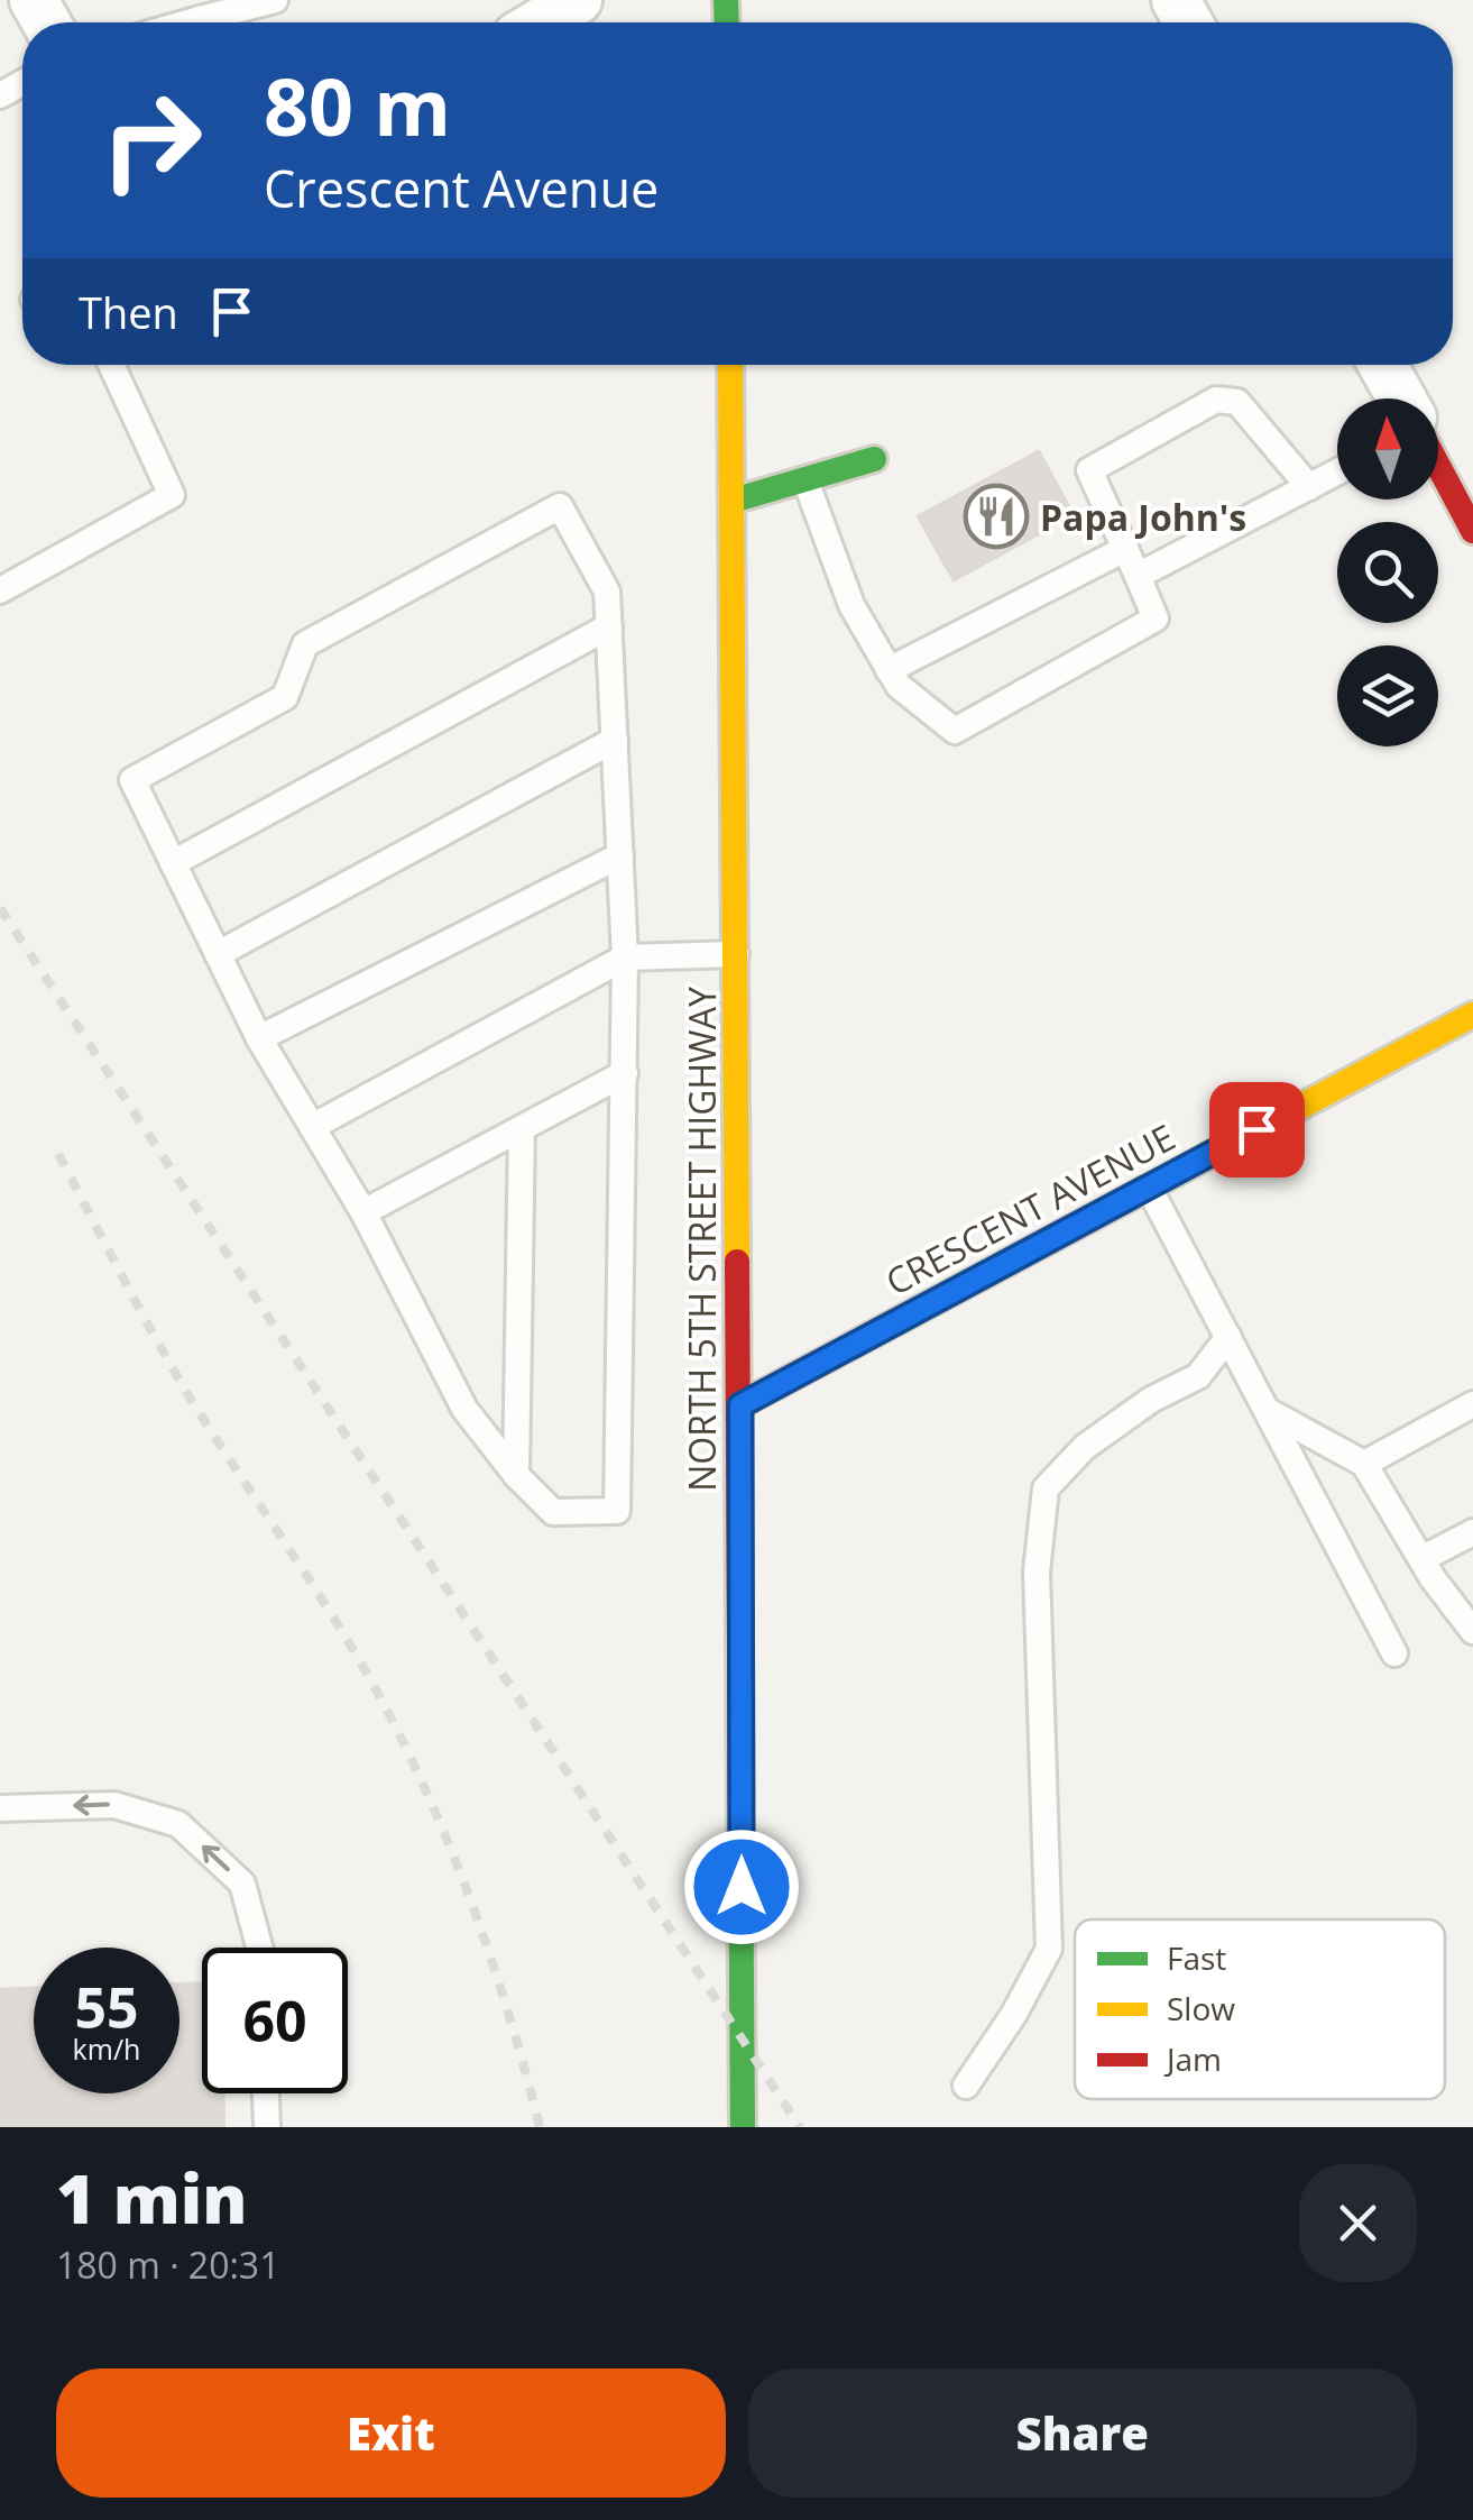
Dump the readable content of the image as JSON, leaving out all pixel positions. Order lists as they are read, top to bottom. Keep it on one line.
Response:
{"streets":{"main road":["CRESCENT AVENUE","NORTH 5TH STREET HIGHWAY"]},"crossings":[["CRESCENT AVENUE","NORTH 5TH STREET HIGHWAY"]],"places":{"restaurant":["Papa John's"]},"legend":["Fast","Slow","Jam"],"north":"top","page":{"turn":["80 m","Crescent Avenue"],"then":"Then","speed":"55 km/h","limit":"60","heading":["1 min","180 m · 20:31"],"buttons":["Exit","Share"]}}
